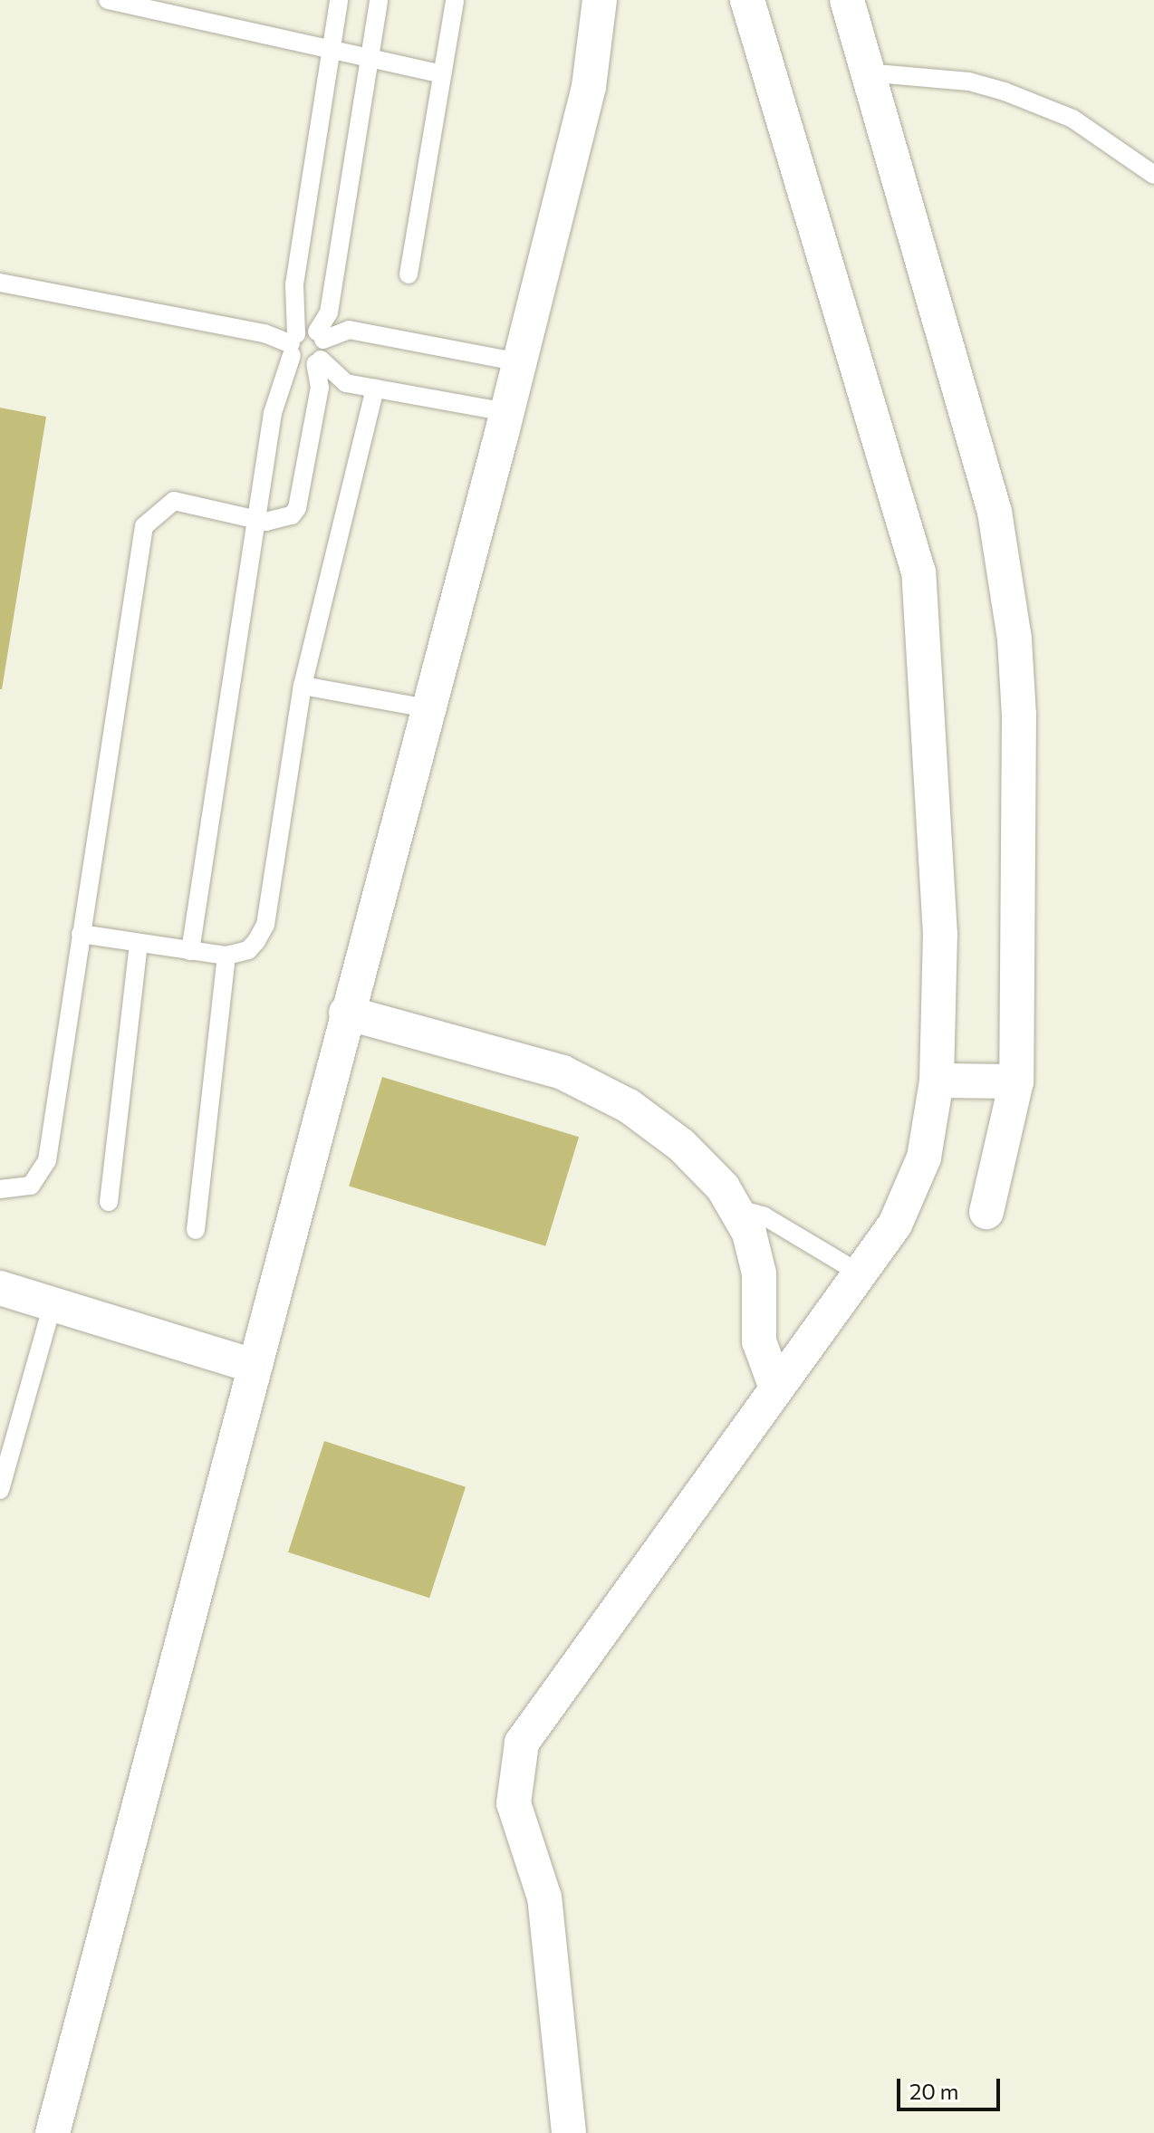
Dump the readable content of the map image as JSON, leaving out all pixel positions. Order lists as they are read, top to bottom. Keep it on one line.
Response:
{"scale_bar":"20 m"}
